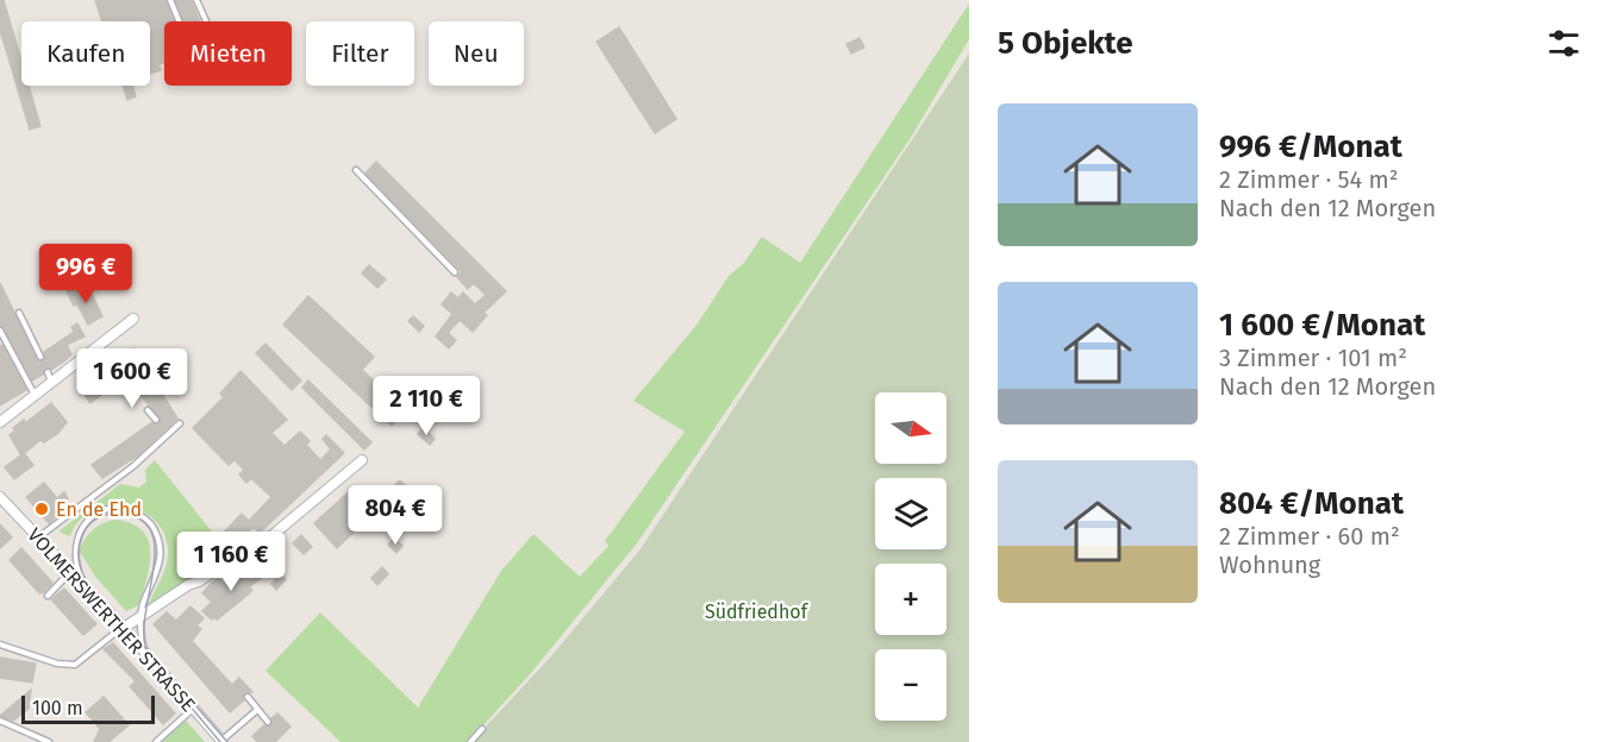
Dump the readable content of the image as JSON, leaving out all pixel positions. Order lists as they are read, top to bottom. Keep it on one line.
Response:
{"streets":{"street":["VOLMERSWERTHER STRASSE"]},"parks":["Südfriedhof"],"places":["En de Ehd"],"scale_bar":"100 m","north":"right","page":{"heading":"5 Objekte","chip":["Kaufen","Mieten","Filter","Neu"],"list":[{"name":"996 €/Monat","note":"2 Zimmer · 54 m² · Nach den 12 Morgen"},{"name":"1 600 €/Monat","note":"3 Zimmer · 101 m² · Nach den 12 Morgen"},{"name":"804 €/Monat","note":"2 Zimmer · 60 m² · Wohnung"}],"price":["996 €","1 600 €","2 110 €","804 €","1 160 €"],"map_buttons":["+","−"],"scale":"100 m"}}
